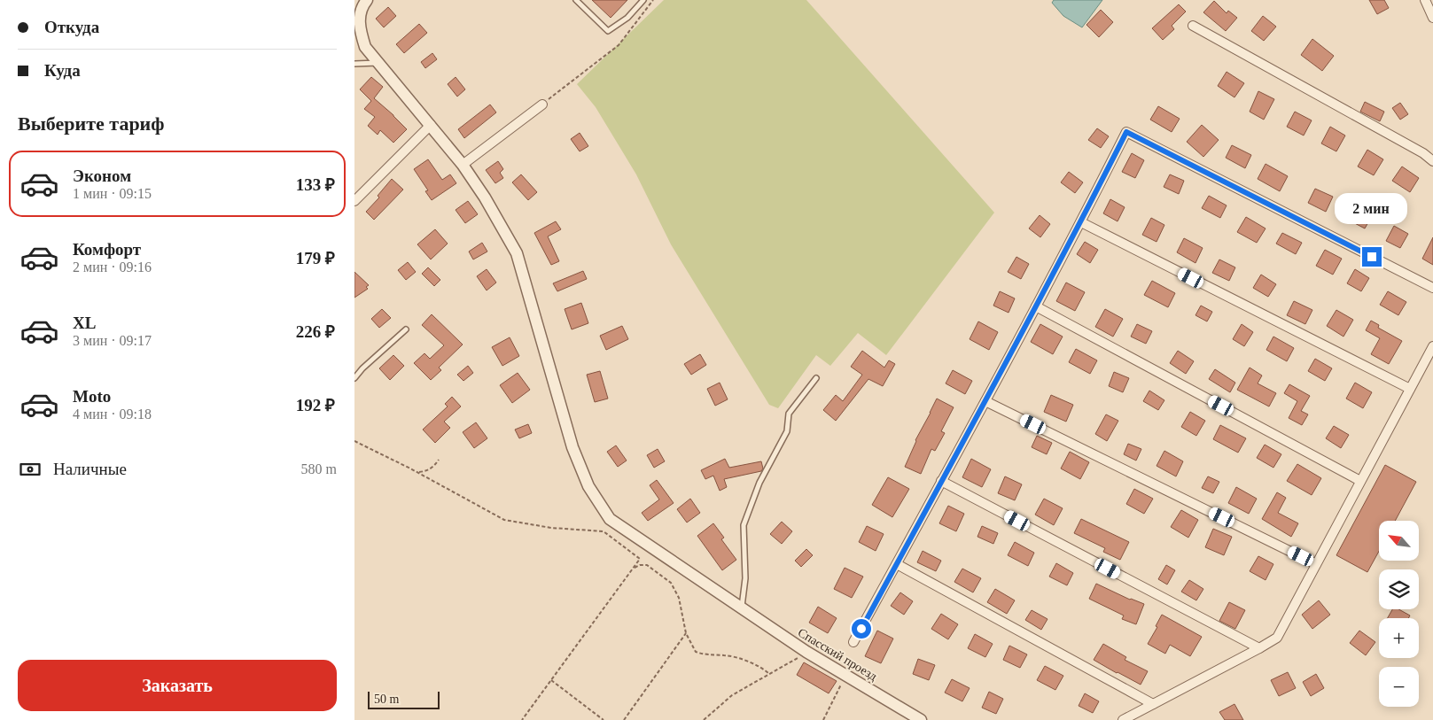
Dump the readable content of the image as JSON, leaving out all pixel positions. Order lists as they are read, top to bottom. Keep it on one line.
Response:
{"streets":{"street":["Спасский проезд"]},"scale_bar":"50 m","north":"top left","page":{"banner":["Откуда","Куда"],"heading":"Выберите тариф","list":[{"name":"Эконом","note":"1 мин · 09:15","value":"133 ₽"},{"name":"Комфорт","note":"2 мин · 09:16","value":"179 ₽"},{"name":"XL","note":"3 мин · 09:17","value":"226 ₽"},{"name":"Moto","note":"4 мин · 09:18","value":"192 ₽"}],"bubble":"2 мин","pay":["Наличные","580 m"],"map_buttons":["+","−"],"buttons":"Заказать","scale":"50 m"}}
